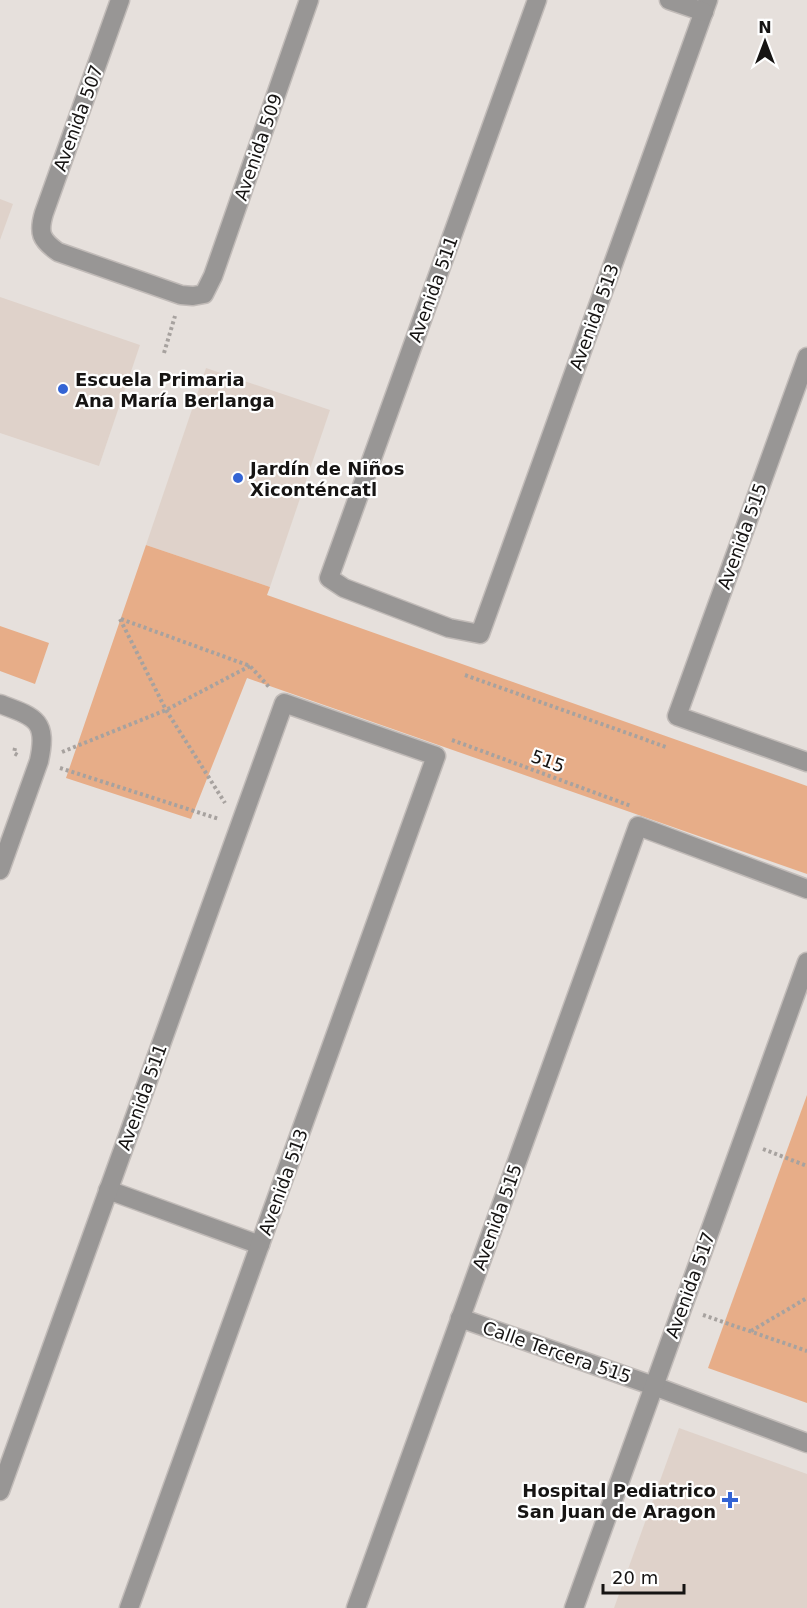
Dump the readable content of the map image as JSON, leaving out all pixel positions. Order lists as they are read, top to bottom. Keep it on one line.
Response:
{"streets":{"street":["Avenida 507","Avenida 509","Avenida 511","Avenida 513","Avenida 515","Avenida 517","Calle Tercera 515"],"path":["515"]},"crossings":[["Avenida 507","Avenida 509"],["Avenida 511","Avenida 513"],["Avenida 515","Calle Tercera 515"],["Avenida 517","Calle Tercera 515"]],"places":{"other":["Escuela Primaria Ana María Berlanga","Jardín de Niños Xiconténcatl"],"health":["Hospital Pediatrico San Juan de Aragon"]},"scale_bar":"20 m","north":"top"}
